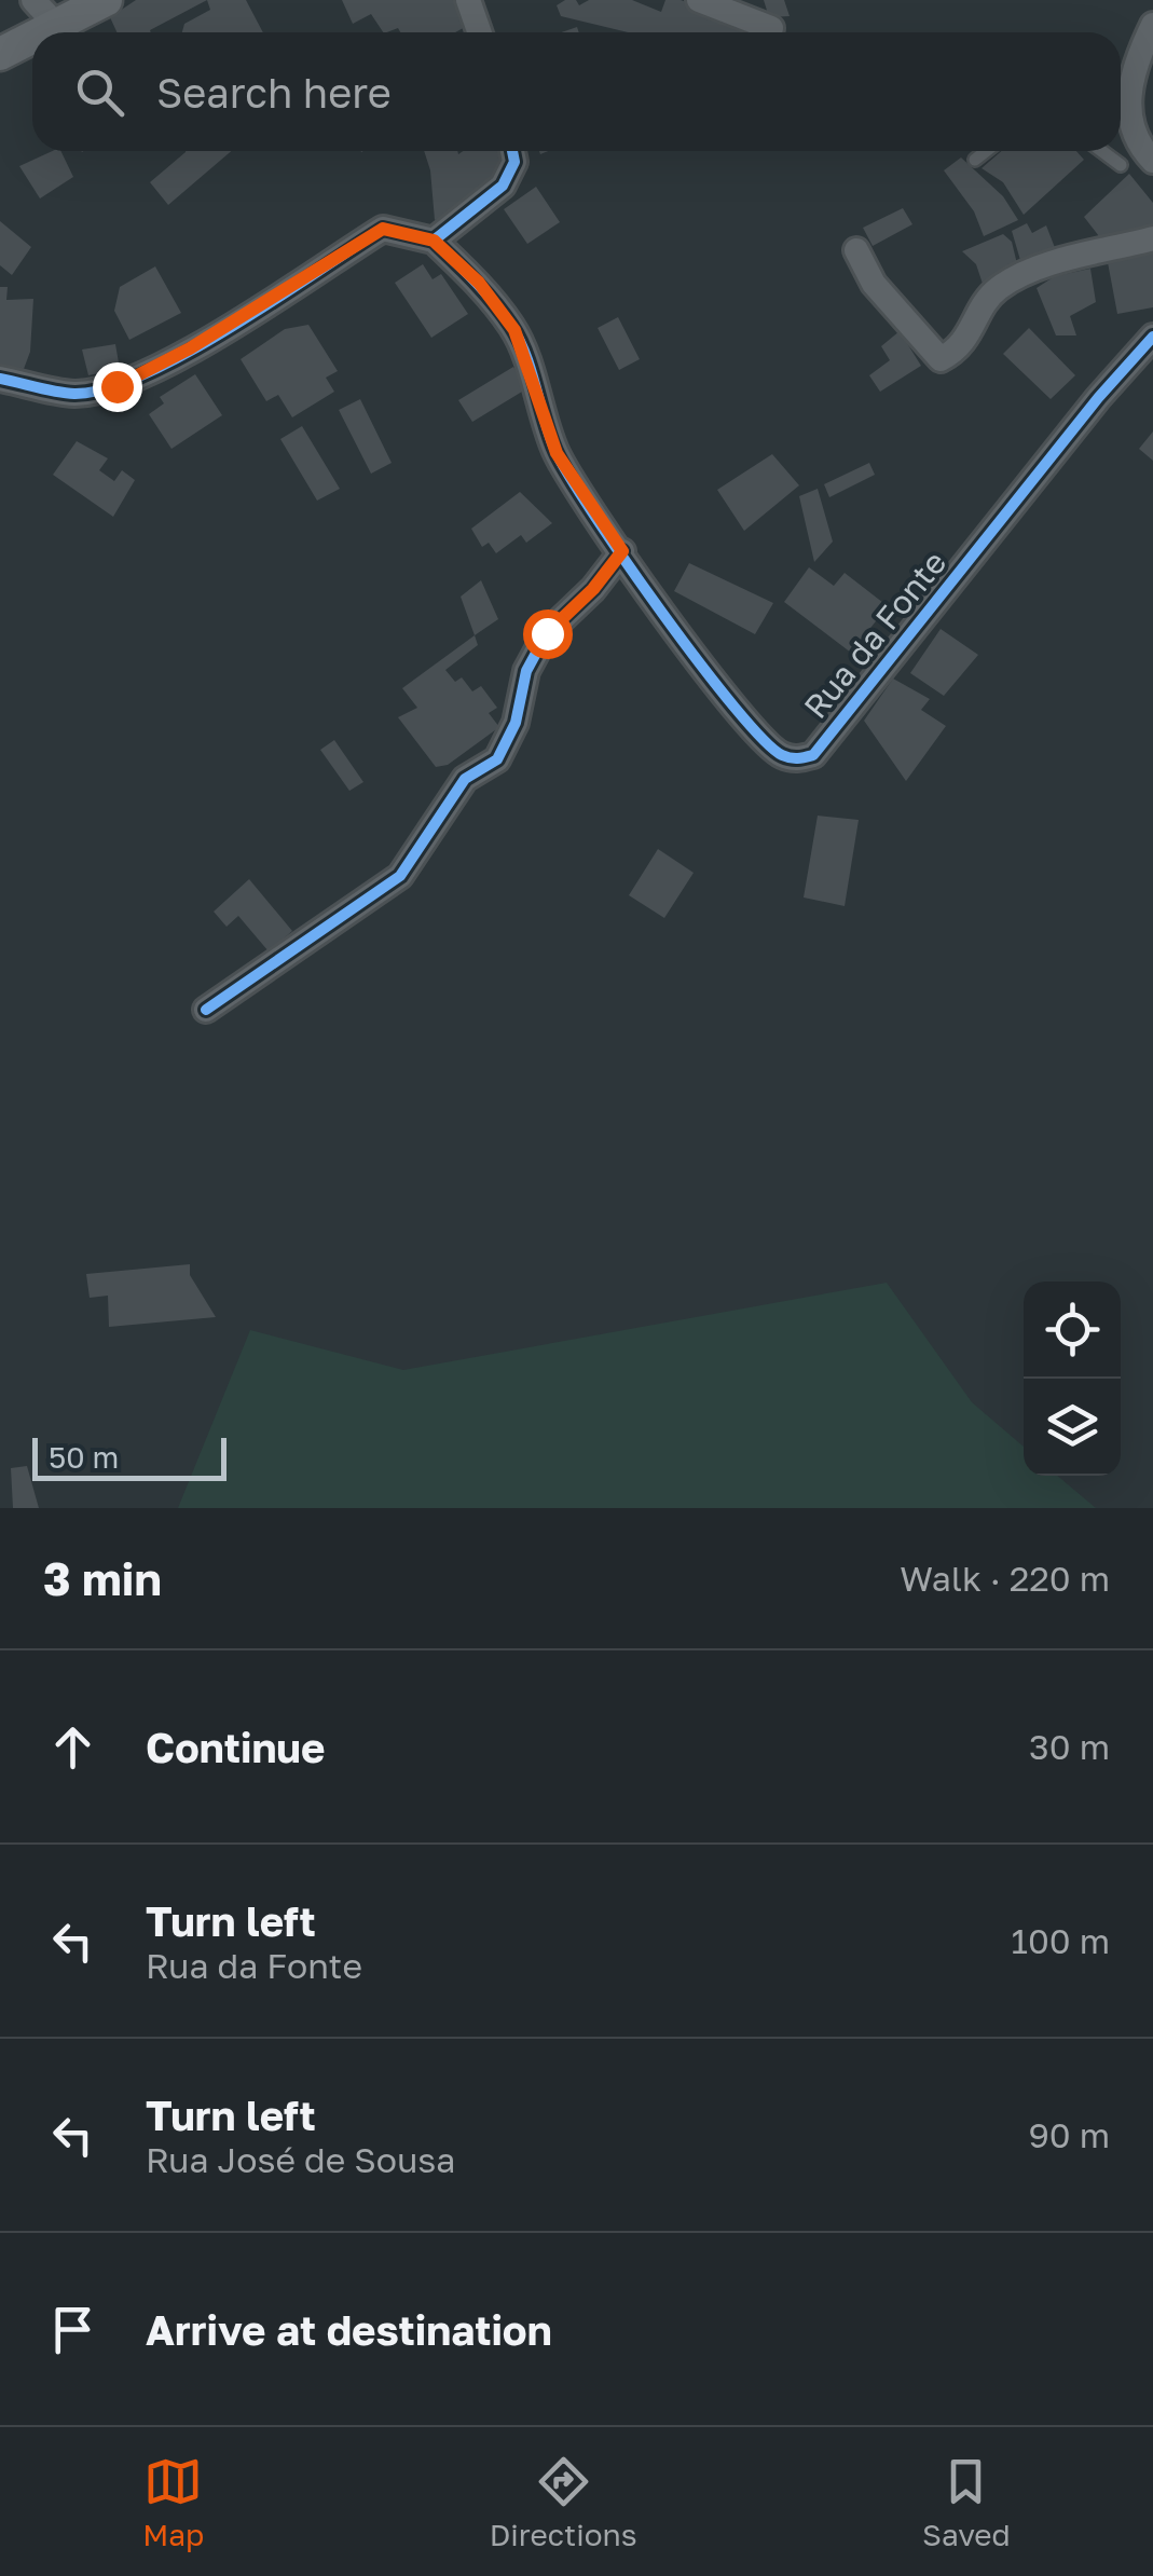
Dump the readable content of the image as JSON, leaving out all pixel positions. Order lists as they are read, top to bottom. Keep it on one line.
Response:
{"streets":{"street":["Rua da Fonte"]},"scale_bar":"50 m","page":{"search":"Search here","scale":"50 m","heading":["3 min","Walk · 220 m"],"list":[["Continue","30 m"],["Turn left","Rua da Fonte","100 m"],["Turn left","Rua José de Sousa","90 m"],"Arrive at destination"],"nav":["Map","Directions","Saved"]}}
